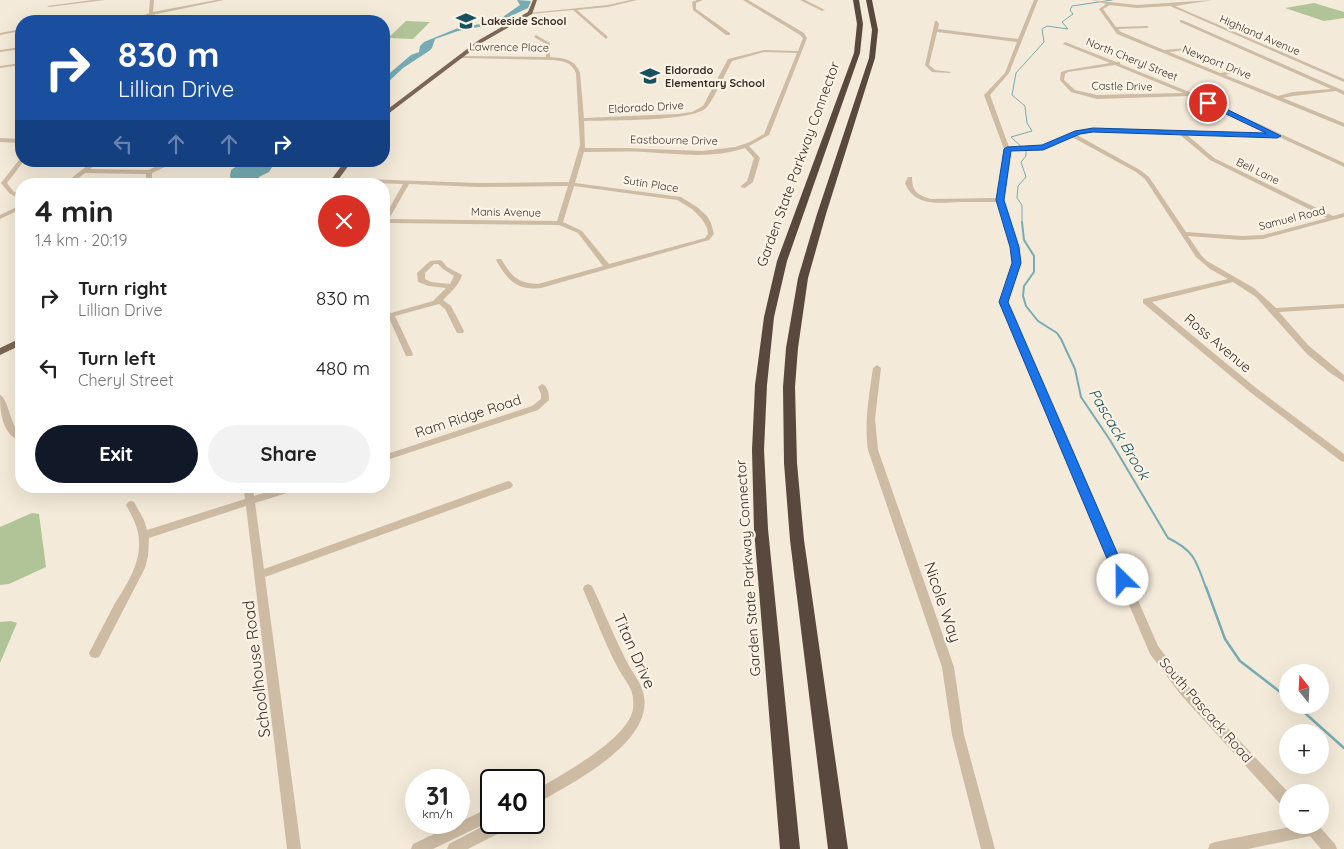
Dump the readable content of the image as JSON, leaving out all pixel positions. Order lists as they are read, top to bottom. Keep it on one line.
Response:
{"streets":{"highway":["Garden State Parkway Connector"],"street":["Highland Avenue","Lawrence Place","North Cheryl Street","Newport Drive","Castle Drive","Eldorado Drive","Eastbourne Drive","Bell Lane","Sutin Place","Manis Avenue","Samuel Road","Ross Avenue","Ram Ridge Road","Nicole Way","Titan Drive","Schoolhouse Road","South Pascack Road"]},"crossings":[["Lawrence Place","Eldorado Drive"],["Lawrence Place","Eastbourne Drive"],["Lawrence Place","Sutin Place"],["Lawrence Place","Manis Avenue"],["North Cheryl Street","Castle Drive"],["Eldorado Drive","Eastbourne Drive"],["Bell Lane","Samuel Road"],["Sutin Place","Manis Avenue"]],"water":["Pascack Brook"],"places":{"school or university":["Lakeside School","Eldorado Elementary School"]},"north":"top","page":{"turn":["830 m","Lillian Drive"],"heading":["4 min","1.4 km · 20:19"],"list":[{"name":"Turn right","note":"Lillian Drive","value":"830 m"},{"name":"Turn left","note":"Cheryl Street","value":"480 m"}],"buttons":["Exit","Share"],"map_buttons":["+","−"],"speed":"31 km/h","limit":"40"}}
